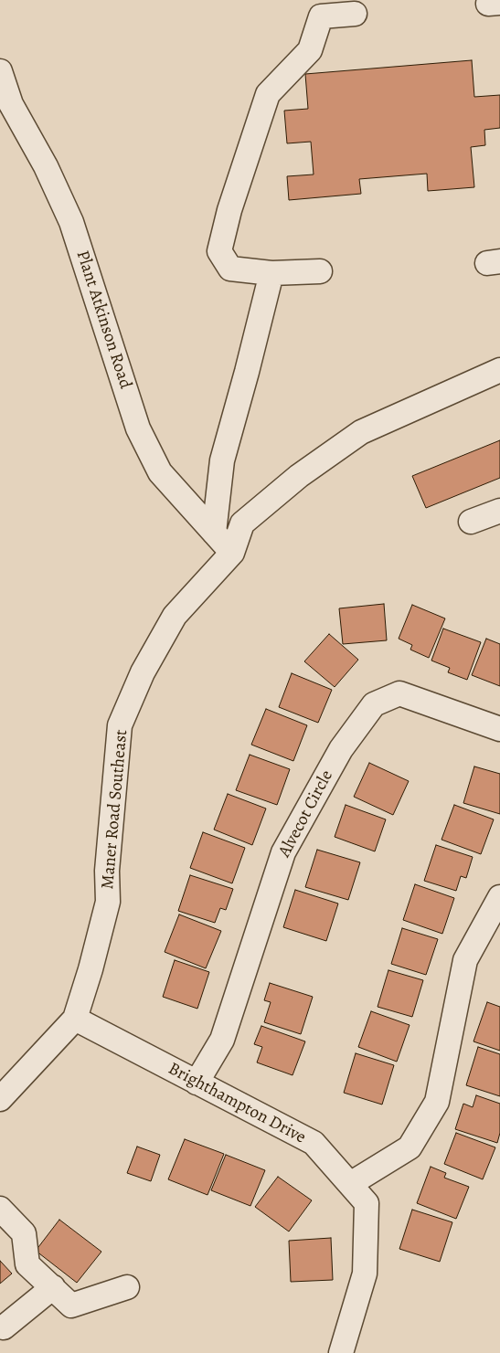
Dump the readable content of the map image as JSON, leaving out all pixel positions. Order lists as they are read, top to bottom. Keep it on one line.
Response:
{"streets":{"street":["Plant Atkinson Road","Maner Road Southeast","Alvecot Circle","Brighthampton Drive"]},"crossings":[["Plant Atkinson Road","Maner Road Southeast"],["Maner Road Southeast","Brighthampton Drive"],["Alvecot Circle","Brighthampton Drive"]]}
